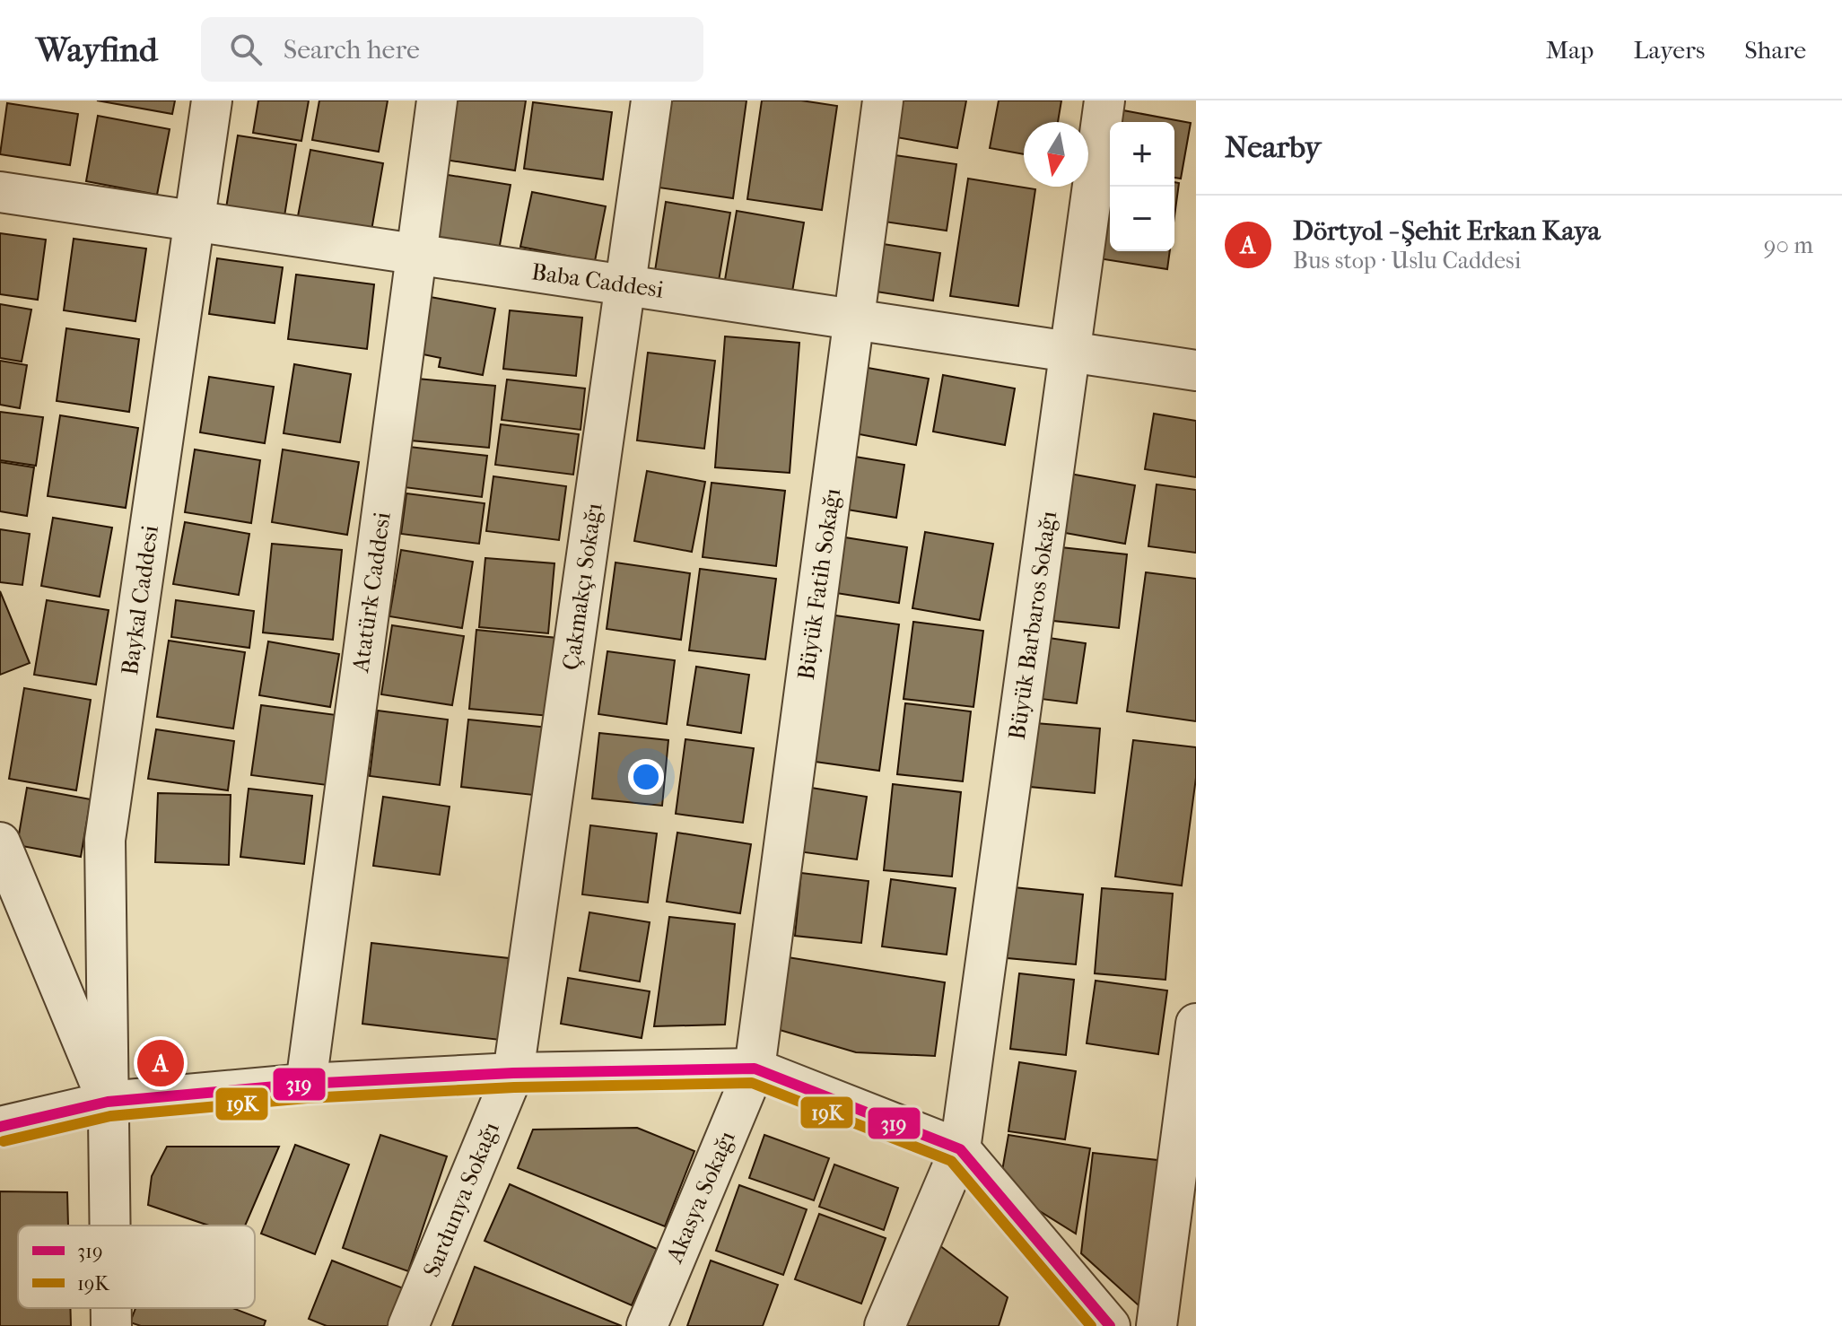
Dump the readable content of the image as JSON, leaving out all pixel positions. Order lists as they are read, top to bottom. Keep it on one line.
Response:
{"streets":{"street":["Baba Caddesi","Büyük Fatih Sokağı","Çakmakçı Sokağı","Atatürk Caddesi","Baykal Caddesi","Büyük Barbaros Sokağı","Akasya Sokağı","Sardunya Sokağı"]},"crossings":[["Baba Caddesi","Büyük Fatih Sokağı"],["Baba Caddesi","Çakmakçı Sokağı"],["Baba Caddesi","Atatürk Caddesi"],["Baba Caddesi","Baykal Caddesi"],["Baba Caddesi","Büyük Barbaros Sokağı"],["Büyük Fatih Sokağı","Akasya Sokağı"],["Çakmakçı Sokağı","Sardunya Sokağı"]],"lines":["transit line 319","transit line 19K"],"legend":["319","19K"],"north":"bottom","page":{"header":"Wayfind","search":"Search here","nav":["Map","Layers","Share"],"heading":"Nearby","map_buttons":["+","−"],"list":[{"mark":"A","name":"Dörtyol - Şehit Erkan Kaya","note":"Bus stop · Uslu Caddesi","value":"90 m"}],"pins":"A"}}
